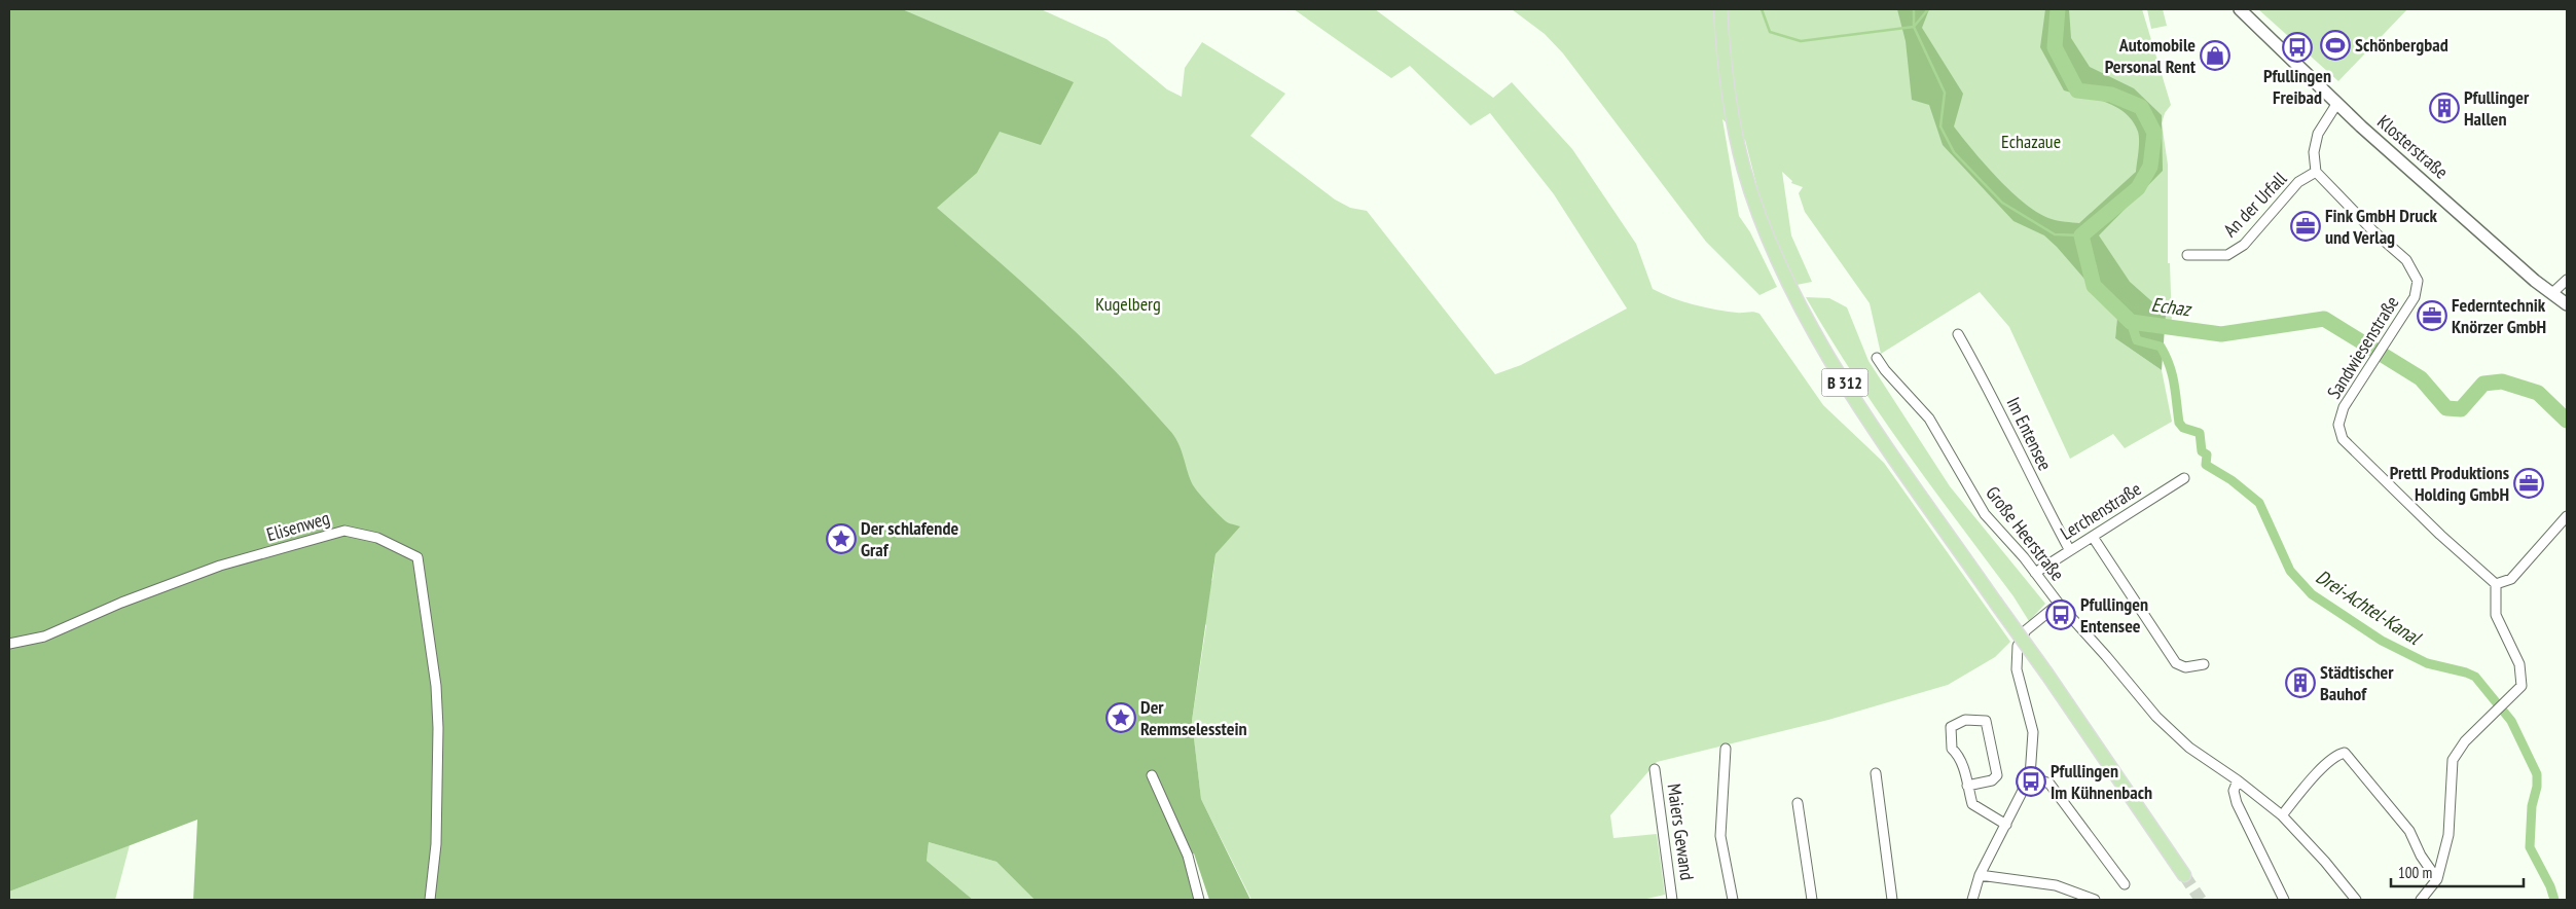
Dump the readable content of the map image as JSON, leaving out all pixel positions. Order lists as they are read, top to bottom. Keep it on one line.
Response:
{"streets":{"main road":["Klosterstraße","B 312"],"street":["An der Urfall","Sandwiesenstraße","Im Entensee","Lerchenstraße","Elisenweg","Große Heerstraße","Maiers Gewand"]},"crossings":[["An der Urfall","Sandwiesenstraße"],["Im Entensee","Lerchenstraße"],["Lerchenstraße","Große Heerstraße"]],"water":["Echaz","Drei-Achtel-Kanal"],"parks":["Echazaue","Kugelberg"],"places":{"sports":["Schönbergbad"],"bus stop":["Pfullingen Freibad","Pfullingen Entensee","Pfullingen Im Kühnenbach"],"shop":["Automobile Personal Rent"],"building":["Pfullinger Hallen","Städtischer Bauhof"],"office":["Fink GmbH Druck und Verlag","Federntechnik Knörzer GmbH","Prettl Produktions Holding GmbH"],"place":["Der schlafende Graf","Der Remmselesstein"]},"scale_bar":"100 m"}
